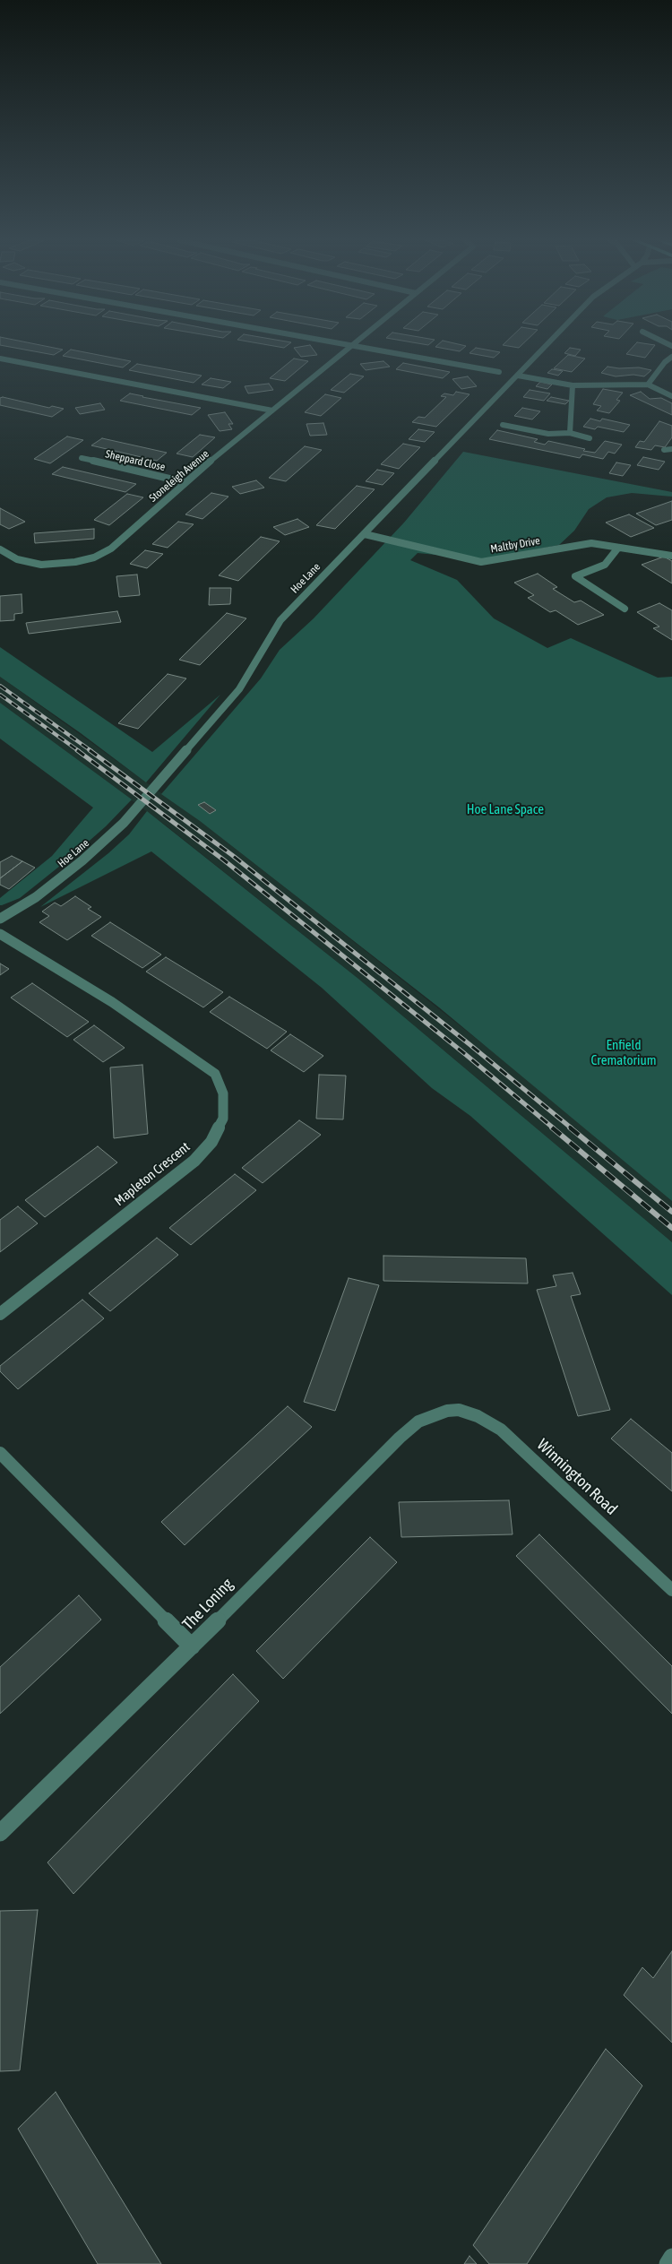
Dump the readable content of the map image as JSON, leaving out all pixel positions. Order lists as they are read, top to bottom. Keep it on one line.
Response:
{"streets":{"street":["Sheppard Close","Stoneleigh Avenue","Maltby Drive","Hoe Lane","Mapleton Crescent","Winnington Road","The Loning"]},"crossings":[["Sheppard Close","Stoneleigh Avenue"],["Maltby Drive","Hoe Lane"],["Winnington Road","The Loning"]],"parks":["Hoe Lane Space","Enfield Crematorium"]}
